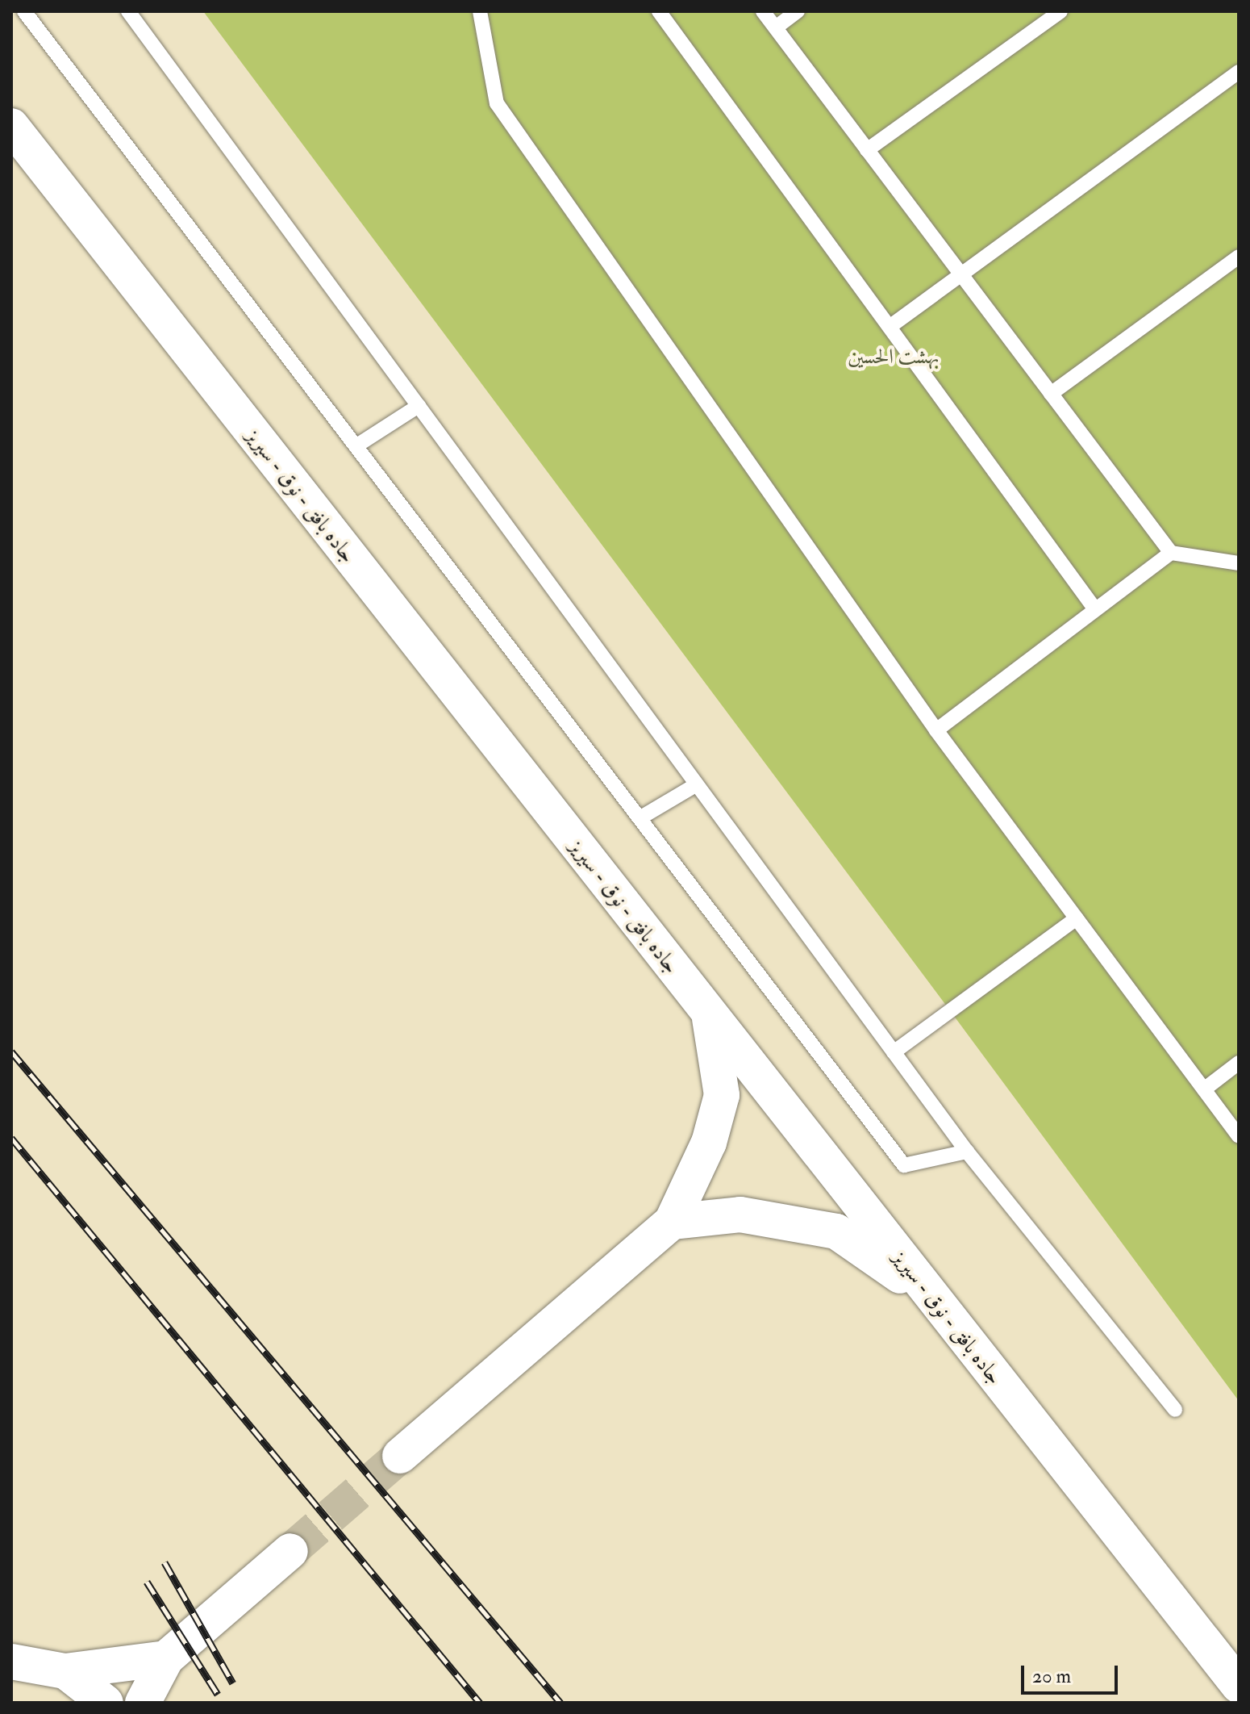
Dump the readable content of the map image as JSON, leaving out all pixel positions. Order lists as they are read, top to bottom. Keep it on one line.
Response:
{"streets":{"main road":["جاده بافق - نوق - سیریز"]},"parks":["بهشت الحسین"],"scale_bar":"20 m"}
